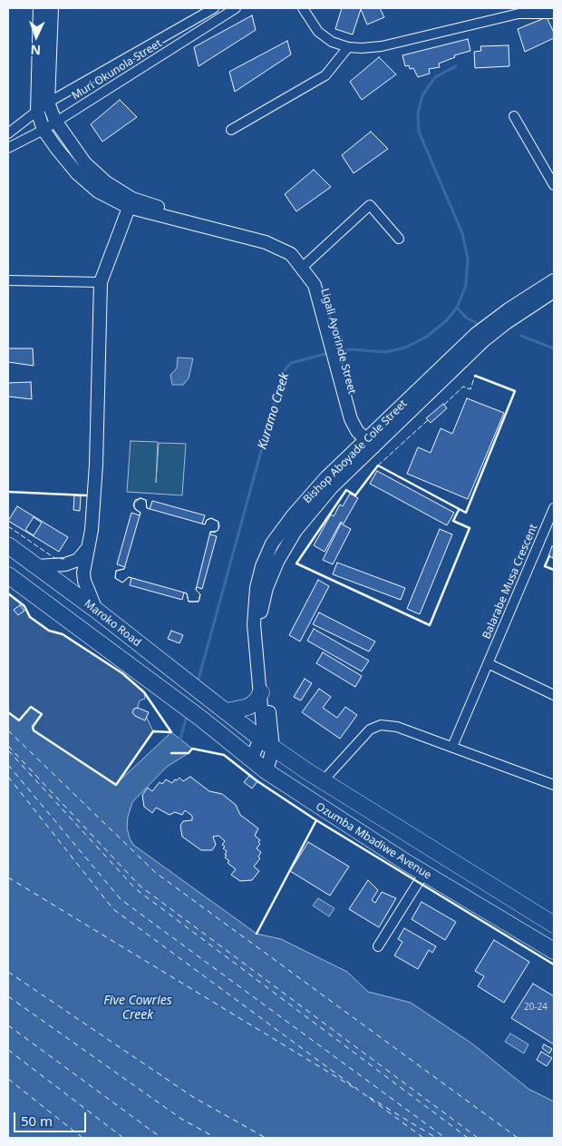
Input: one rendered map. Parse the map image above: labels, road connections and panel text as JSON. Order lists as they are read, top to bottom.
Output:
{
  "streets": {
    "highway": ["Maroko Road", "Ozumba Mbadiwe Avenue"],
    "street": [
      "Muri Okunola Street",
      "Ligali Ayorinde Street",
      "Bishop Aboyade Cole Street",
      "Balarabe Musa Crescent"
    ]
  },
  "crossings": [
    ["Muri Okunola Street", "Ligali Ayorinde Street"],
    ["Ligali Ayorinde Street", "Bishop Aboyade Cole Street"],
    ["Bishop Aboyade Cole Street", "Ozumba Mbadiwe Avenue"],
    ["Maroko Road", "Ozumba Mbadiwe Avenue"]
  ],
  "water": ["Kuramo Creek", "Five Cowries Creek"],
  "house_numbers": ["20-24"],
  "scale_bar": "50 m",
  "north": "bottom"
}
